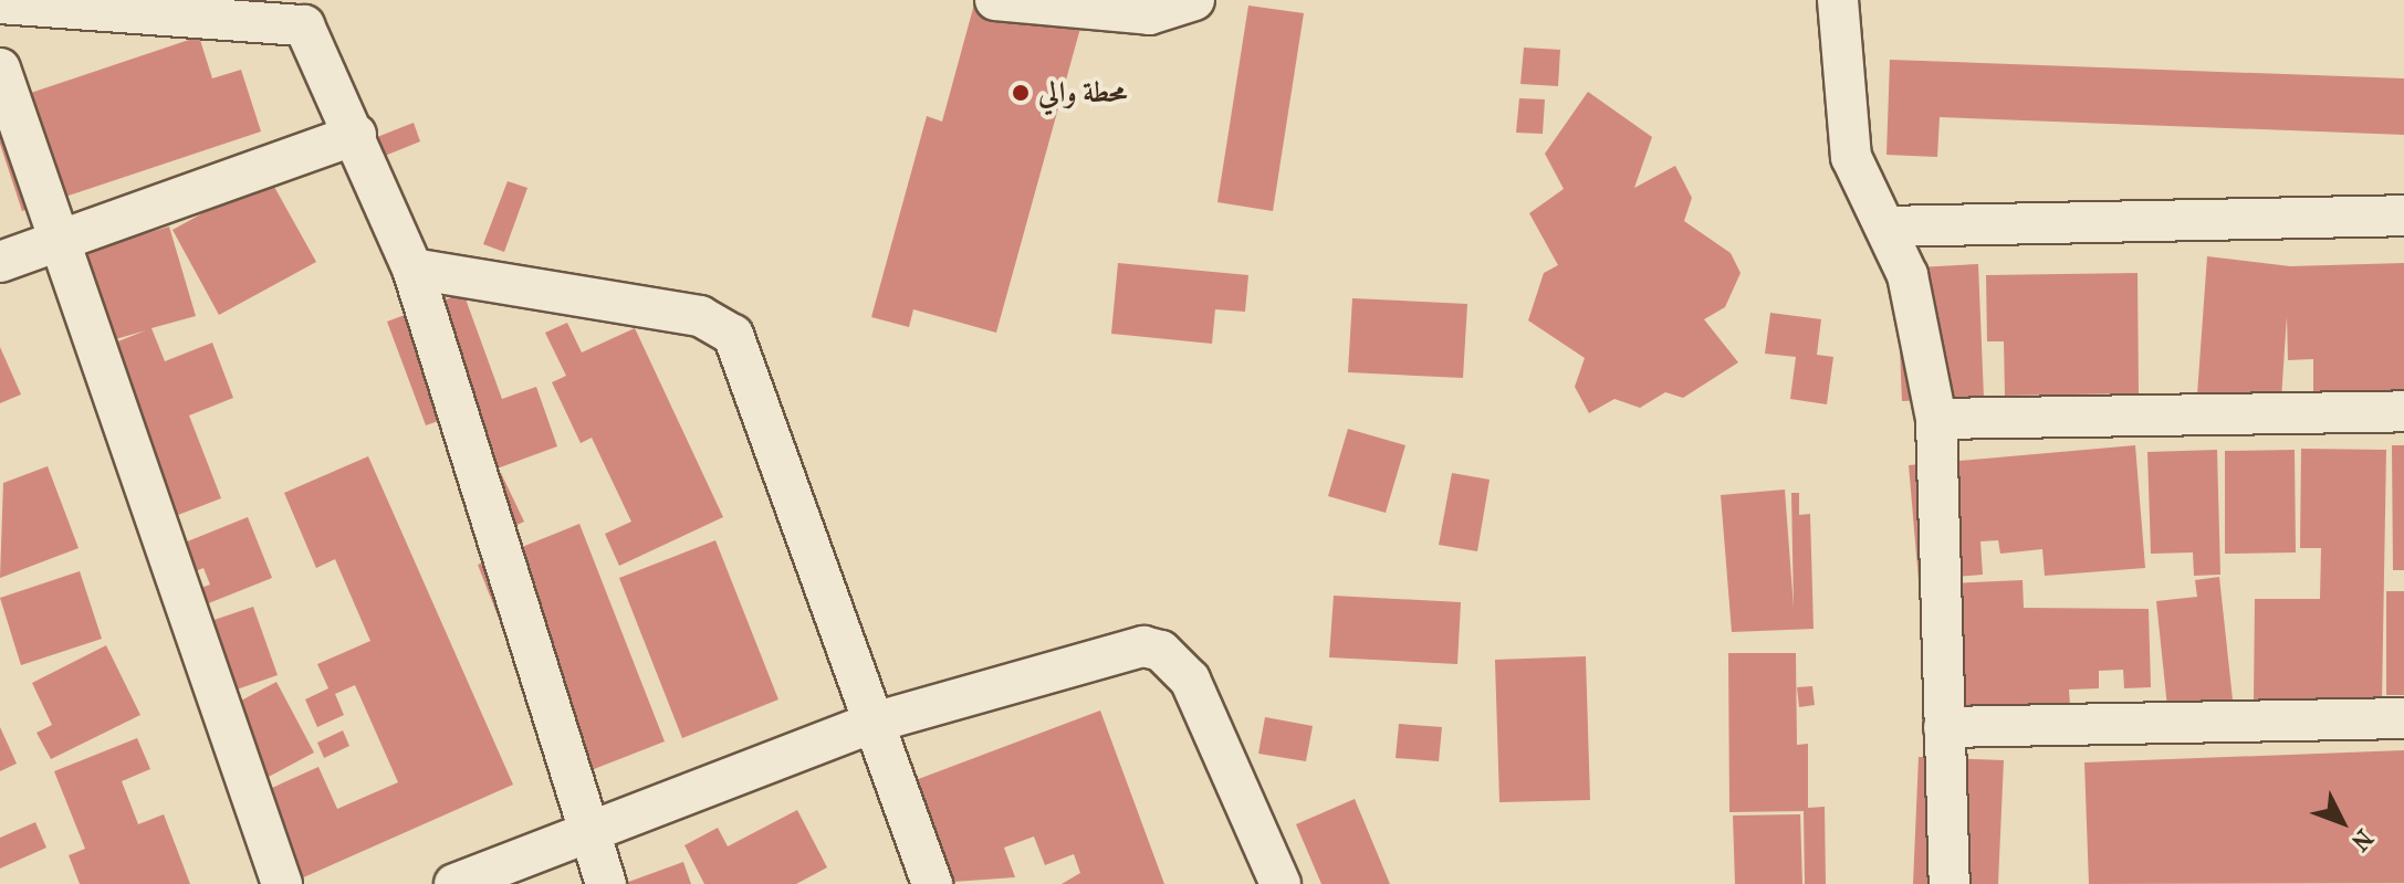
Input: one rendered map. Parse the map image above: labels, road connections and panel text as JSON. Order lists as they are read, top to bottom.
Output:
{
  "places": ["محطة والي"],
  "north": "bottom right"
}
